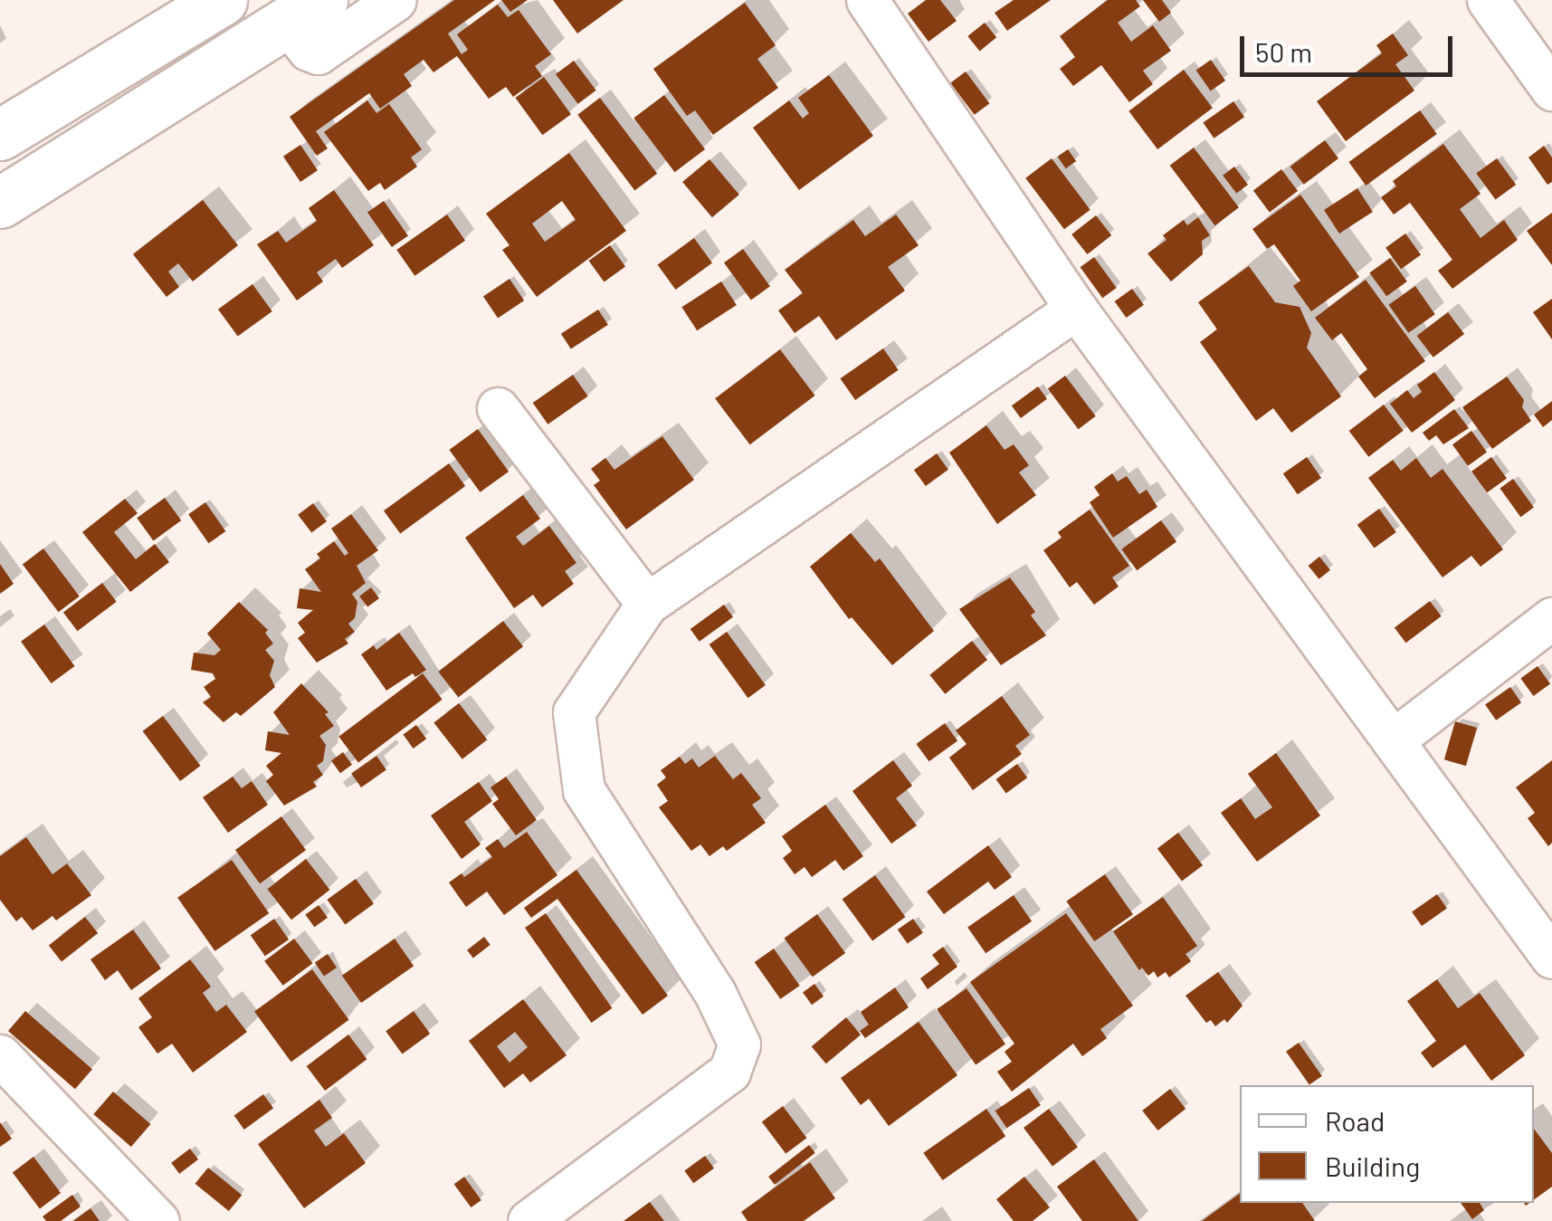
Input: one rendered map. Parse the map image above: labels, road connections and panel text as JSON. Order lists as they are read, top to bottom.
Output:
{
  "legend": ["Road", "Building"],
  "scale_bar": "50 m"
}
